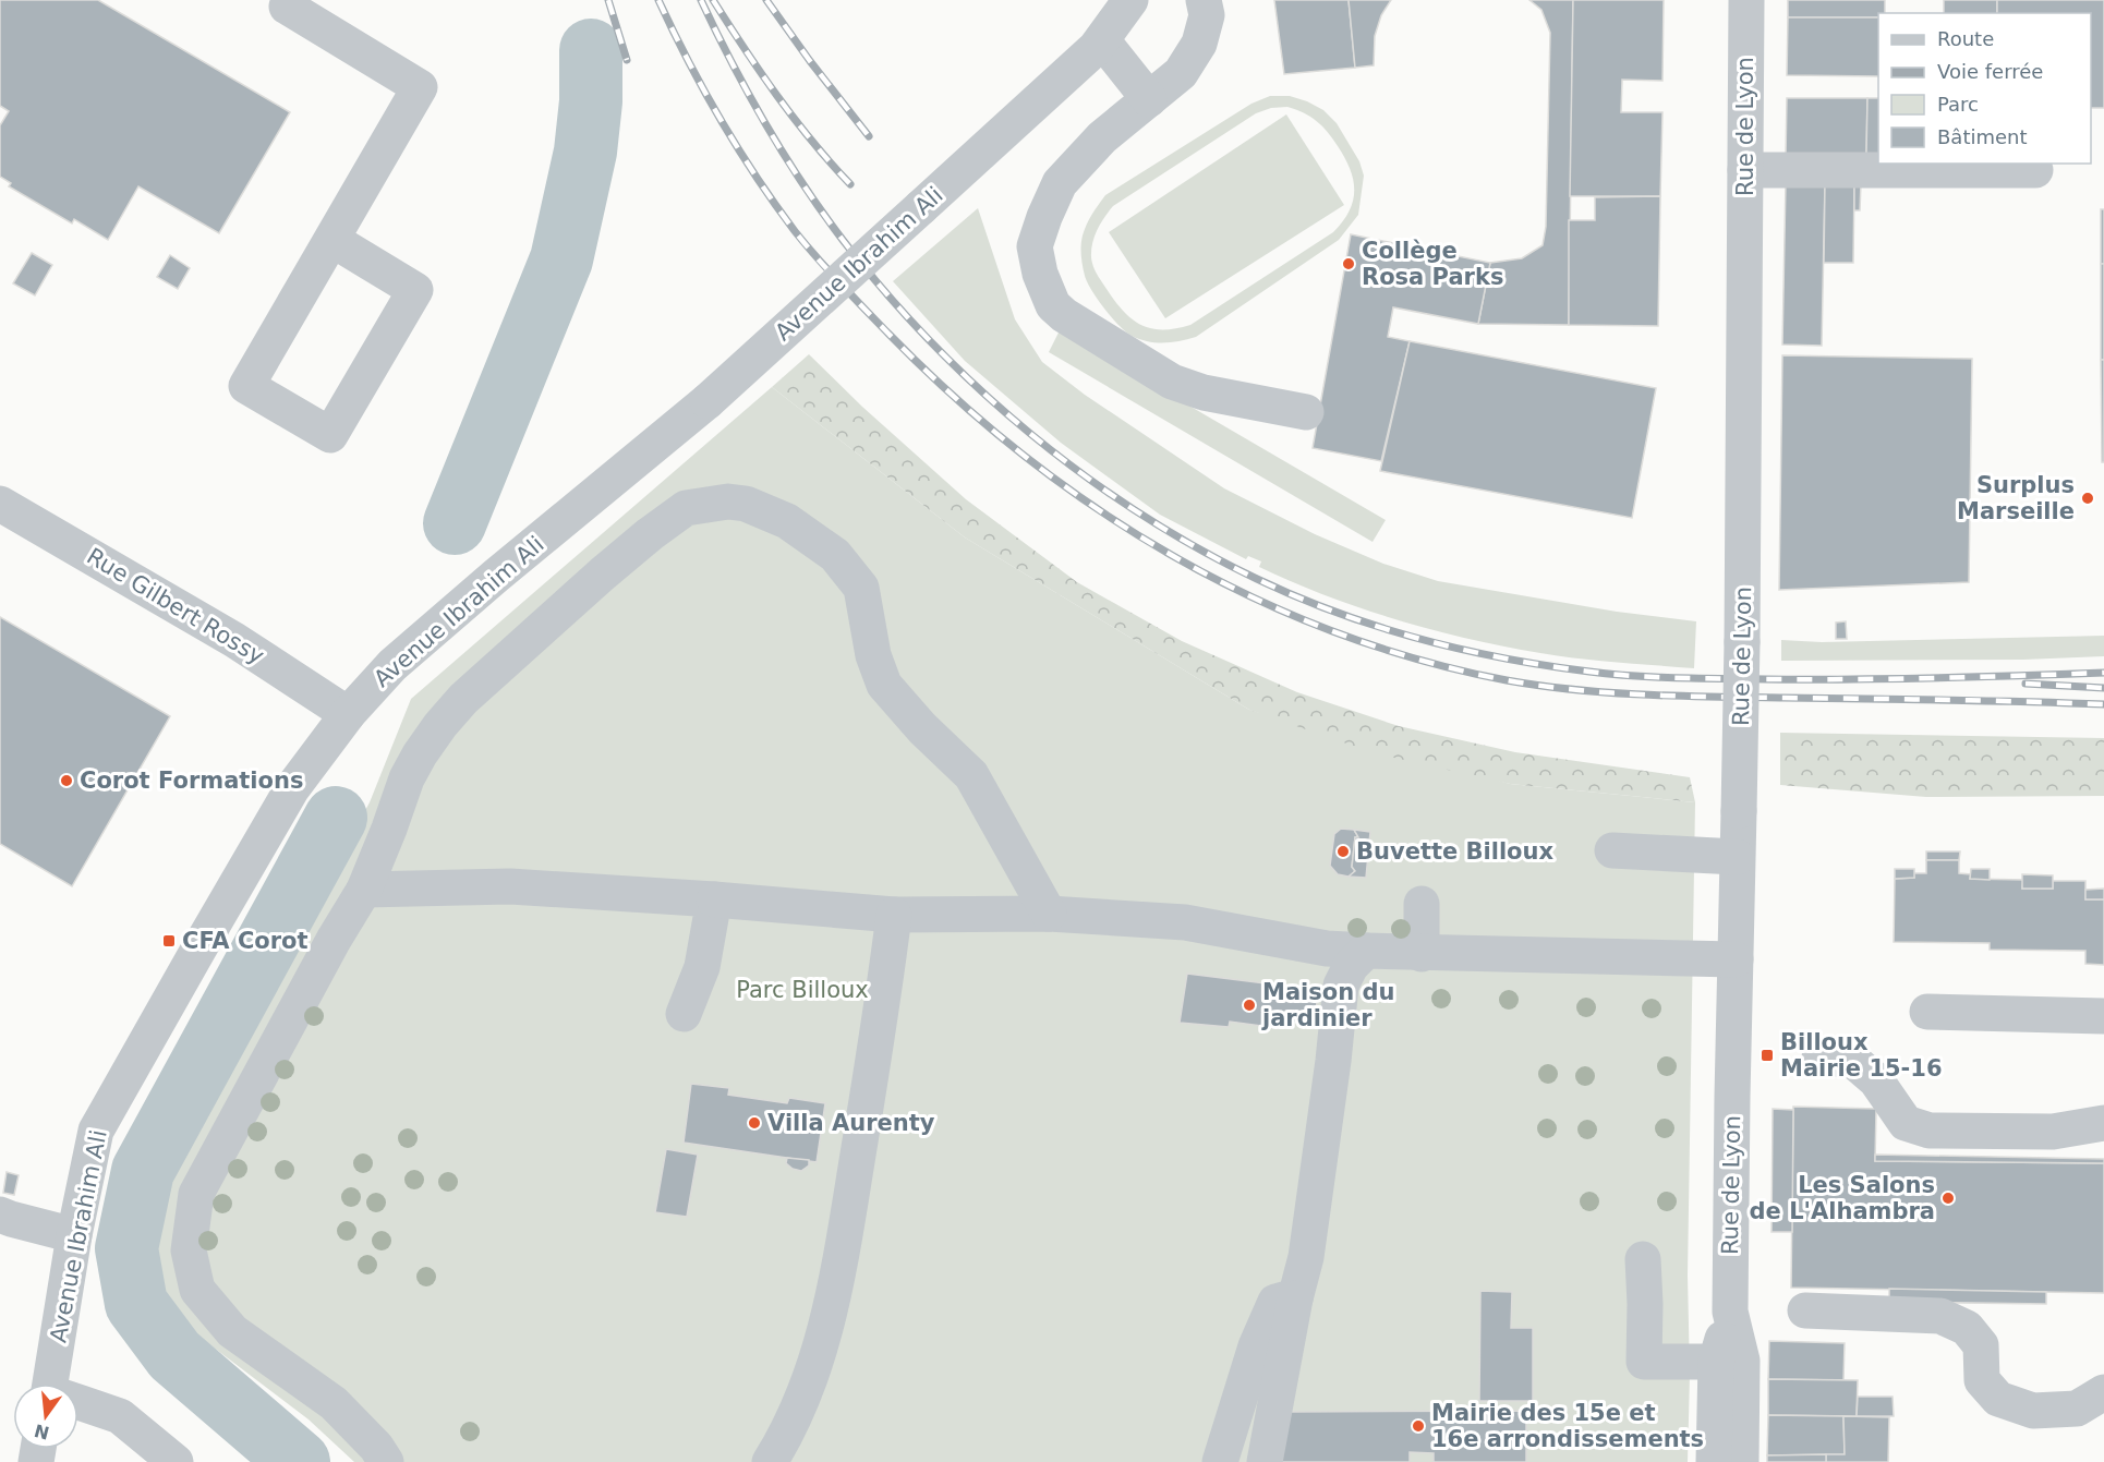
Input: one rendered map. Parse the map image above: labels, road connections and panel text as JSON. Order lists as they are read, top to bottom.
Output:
{
  "streets": {
    "street": ["Rue de Lyon", "Avenue Ibrahim Ali", "Rue Gilbert Rossy"]
  },
  "crossings": [
    ["Avenue Ibrahim Ali", "Rue Gilbert Rossy"]
  ],
  "parks": ["Parc Billoux"],
  "places": {
    "other": [
      "Collège Rosa Parks",
      "Surplus Marseille",
      "Corot Formations",
      "Buvette Billoux",
      "Maison du jardinier",
      "Villa Aurenty",
      "Les Salons de L'Alhambra",
      "Mairie des 15e et 16e arrondissements"
    ],
    "transit": ["CFA Corot", "Billoux Mairie 15-16"]
  },
  "legend": [
    "Route",
    "Voie ferrée",
    "Parc",
    "Bâtiment"
  ],
  "north": "bottom"
}
